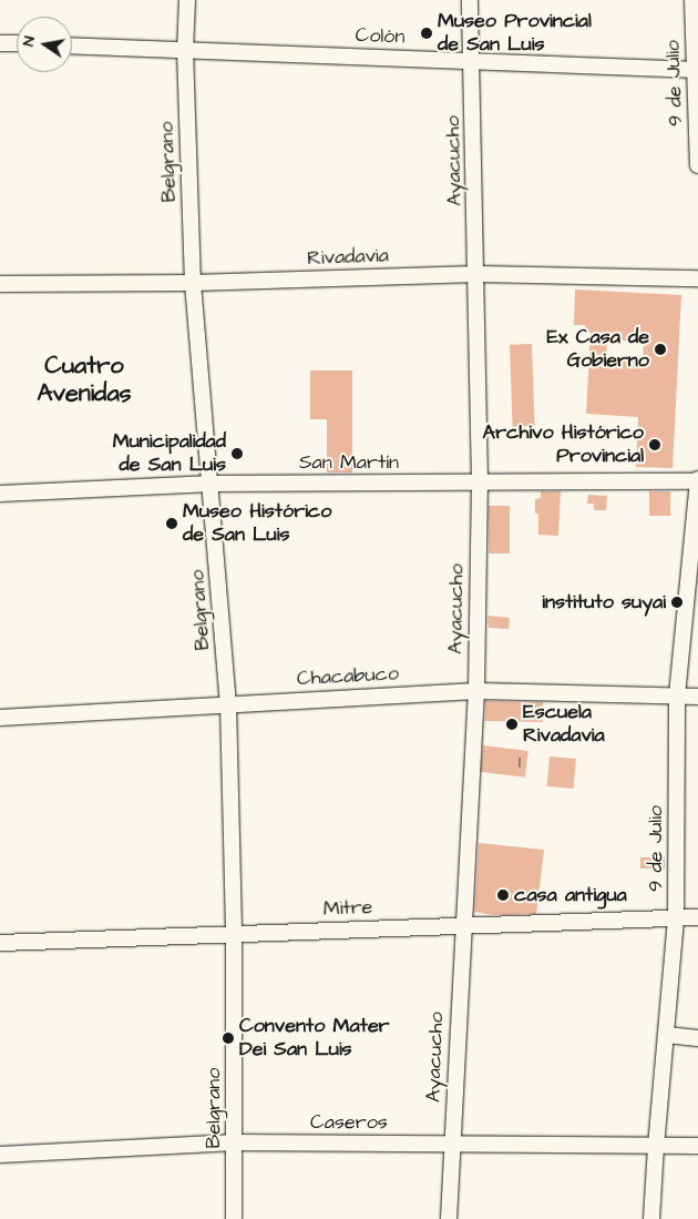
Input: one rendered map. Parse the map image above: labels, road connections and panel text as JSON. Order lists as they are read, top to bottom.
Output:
{
  "streets": {
    "street": [
      "Colón",
      "9 de Julio",
      "Ayacucho",
      "Belgrano",
      "Rivadavia",
      "San Martín",
      "Chacabuco",
      "Mitre",
      "Caseros"
    ]
  },
  "crossings": [
    ["Colón", "9 de Julio"],
    ["Colón", "Ayacucho"],
    ["Colón", "Belgrano"],
    ["9 de Julio", "San Martín"],
    ["9 de Julio", "Chacabuco"],
    ["9 de Julio", "Mitre"],
    ["9 de Julio", "Caseros"],
    ["Ayacucho", "Rivadavia"],
    ["Ayacucho", "San Martín"],
    ["Ayacucho", "Chacabuco"],
    ["Ayacucho", "Mitre"],
    ["Ayacucho", "Caseros"],
    ["Belgrano", "Rivadavia"],
    ["Belgrano", "San Martín"],
    ["Belgrano", "Chacabuco"],
    ["Belgrano", "Mitre"],
    ["Belgrano", "Caseros"]
  ],
  "districts": ["Cuatro Avenidas"],
  "places": [
    "Museo Provincial de San Luis",
    "Ex Casa de Gobierno",
    "Archivo Histórico Provincial",
    "Municipalidad de San Luis",
    "Museo Histórico de San Luis",
    "instituto suyai",
    "Escuela Rivadavia",
    "casa antigua",
    "Convento Mater Dei San Luis"
  ],
  "house_numbers": ["1"],
  "north": "left"
}
